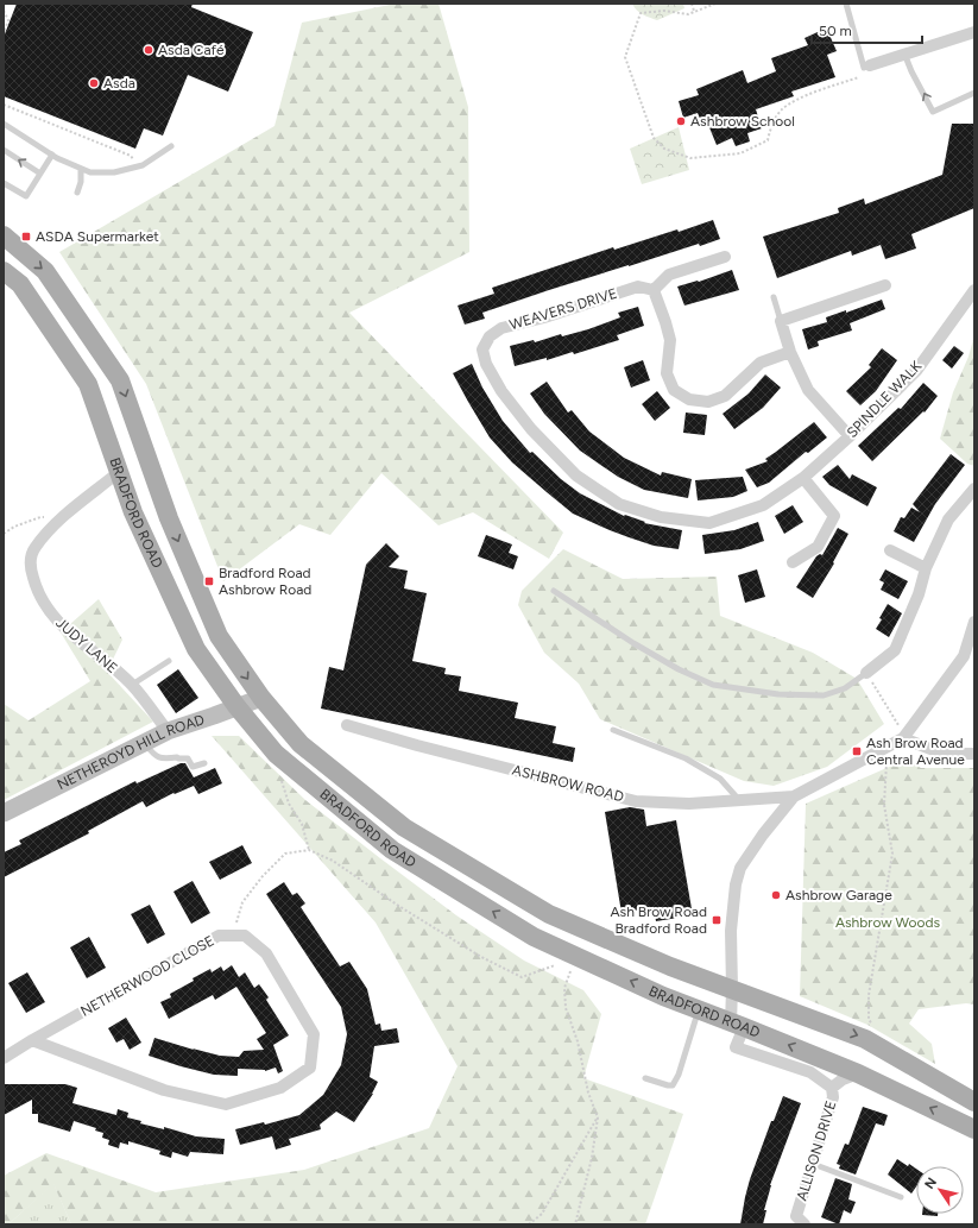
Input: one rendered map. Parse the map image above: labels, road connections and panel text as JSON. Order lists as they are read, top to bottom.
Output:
{
  "streets": {
    "main road": ["BRADFORD ROAD"],
    "street": [
      "WEAVERS DRIVE",
      "SPINDLE WALK",
      "JUDY LANE",
      "NETHEROYD HILL ROAD",
      "ASHBROW ROAD",
      "NETHERWOOD CLOSE",
      "ALLISON DRIVE"
    ]
  },
  "crossings": [
    ["WEAVERS DRIVE", "SPINDLE WALK"],
    ["BRADFORD ROAD", "JUDY LANE"],
    ["BRADFORD ROAD", "NETHEROYD HILL ROAD"],
    ["BRADFORD ROAD", "ASHBROW ROAD"],
    ["BRADFORD ROAD", "ALLISON DRIVE"],
    ["JUDY LANE", "NETHEROYD HILL ROAD"],
    ["ASHBROW ROAD", "ALLISON DRIVE"]
  ],
  "parks": ["Ashbrow Woods"],
  "places": {
    "other": [
      "Asda Café",
      "Asda",
      "Ashbrow School",
      "Ashbrow Garage"
    ],
    "transit": [
      "ASDA Supermarket",
      "Bradford Road Ashbrow Road",
      "Ash Brow Road Central Avenue",
      "Ash Brow Road Bradford Road"
    ]
  },
  "scale_bar": "50 m",
  "north": "top left"
}
